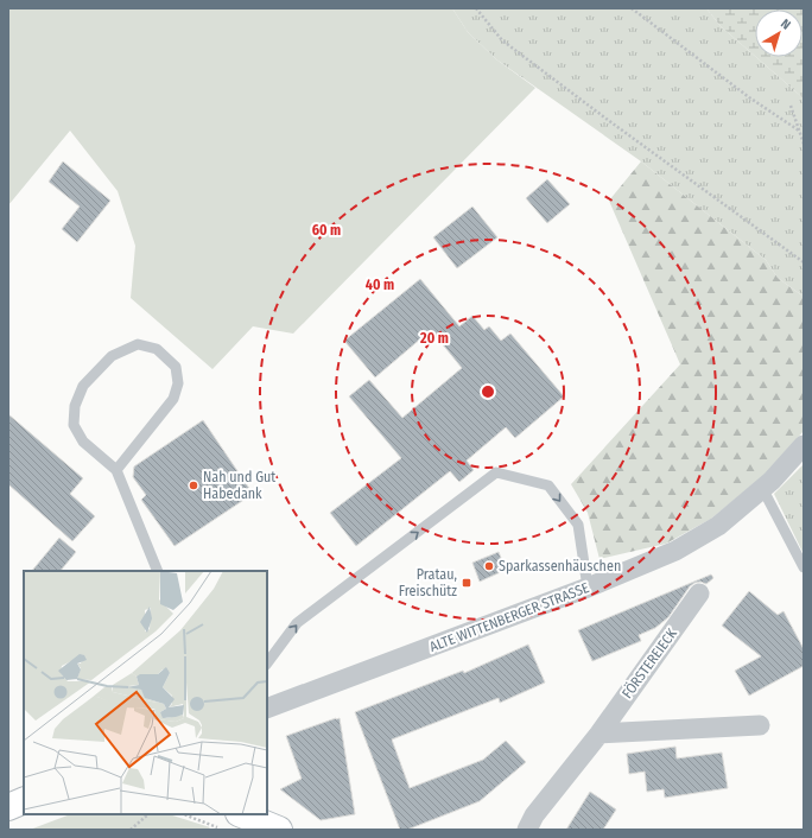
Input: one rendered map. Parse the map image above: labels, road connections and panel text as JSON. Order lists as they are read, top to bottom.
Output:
{
  "streets": {
    "street": ["ALTE WITTENBERGER STRASSE", "FÖRSTEREIECK"]
  },
  "places": {
    "other": ["Nah und Gut Habedank", "Sparkassenhäuschen"],
    "transit": ["Pratau, Freischütz"]
  },
  "north": "top right",
  "rings": ["60 m", "40 m", "20 m"]
}
